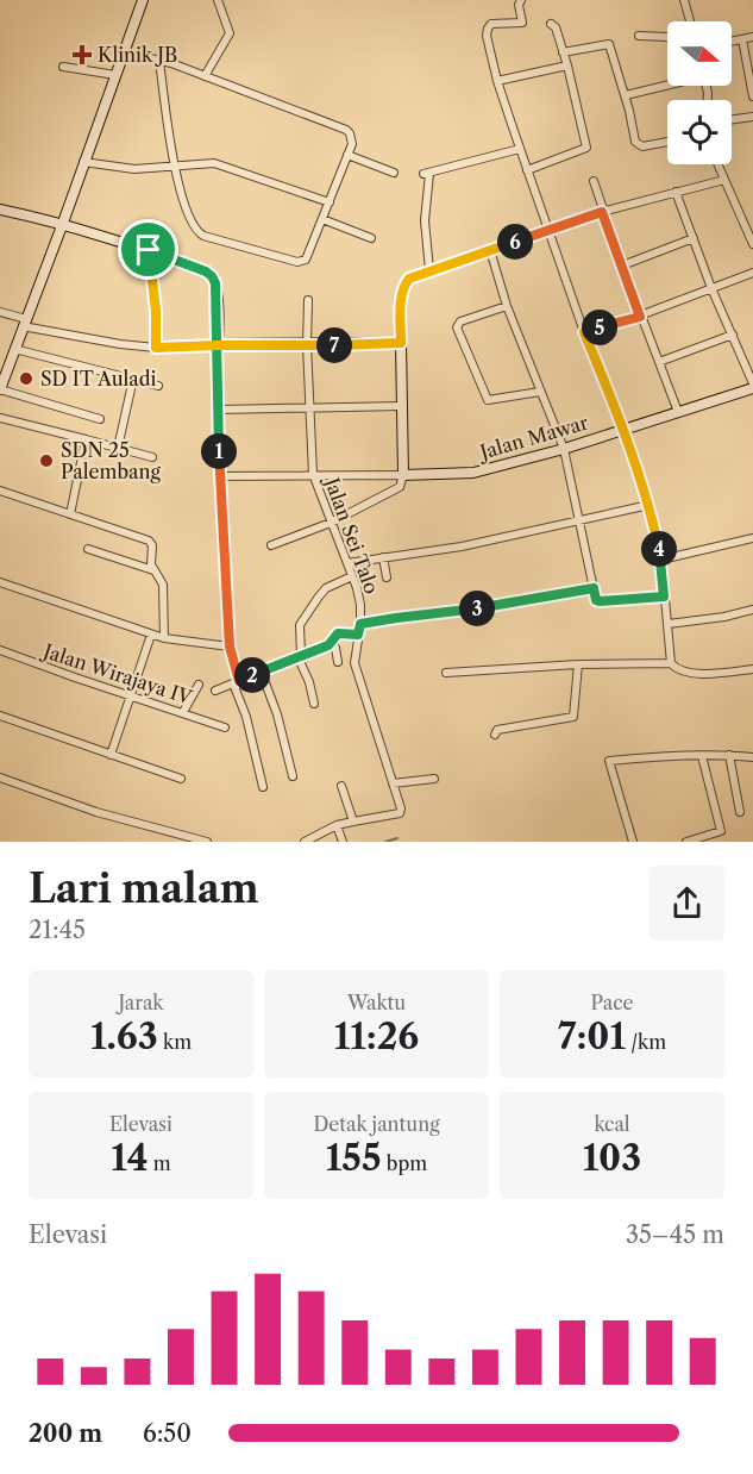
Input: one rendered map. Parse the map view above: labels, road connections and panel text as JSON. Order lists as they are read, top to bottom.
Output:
{
  "streets": {
    "street": ["Jalan Mawar", "Jalan Sei Talo", "Jalan Wirajaya IV"]
  },
  "places": {
    "health": ["Klinik JB"],
    "other": ["SD IT Auladi", "SDN 25 Palembang"]
  },
  "north": "right",
  "page": {
    "pins": [
      "6",
      "5",
      "7",
      "1",
      "4",
      "3",
      "2"
    ],
    "heading": ["Lari malam", "21:45"],
    "stats": [
      ["Jarak", "1.63 km"],
      ["Waktu", "11:26"],
      ["Pace", "7:01 /km"],
      ["Elevasi", "14 m"],
      ["Detak jantung", "155 bpm"],
      ["kcal", "103"]
    ],
    "chart": ["Elevasi", "35–45 m"],
    "list": [
      {
        "name": "200 m",
        "note": "6:50"
      }
    ]
  }
}
